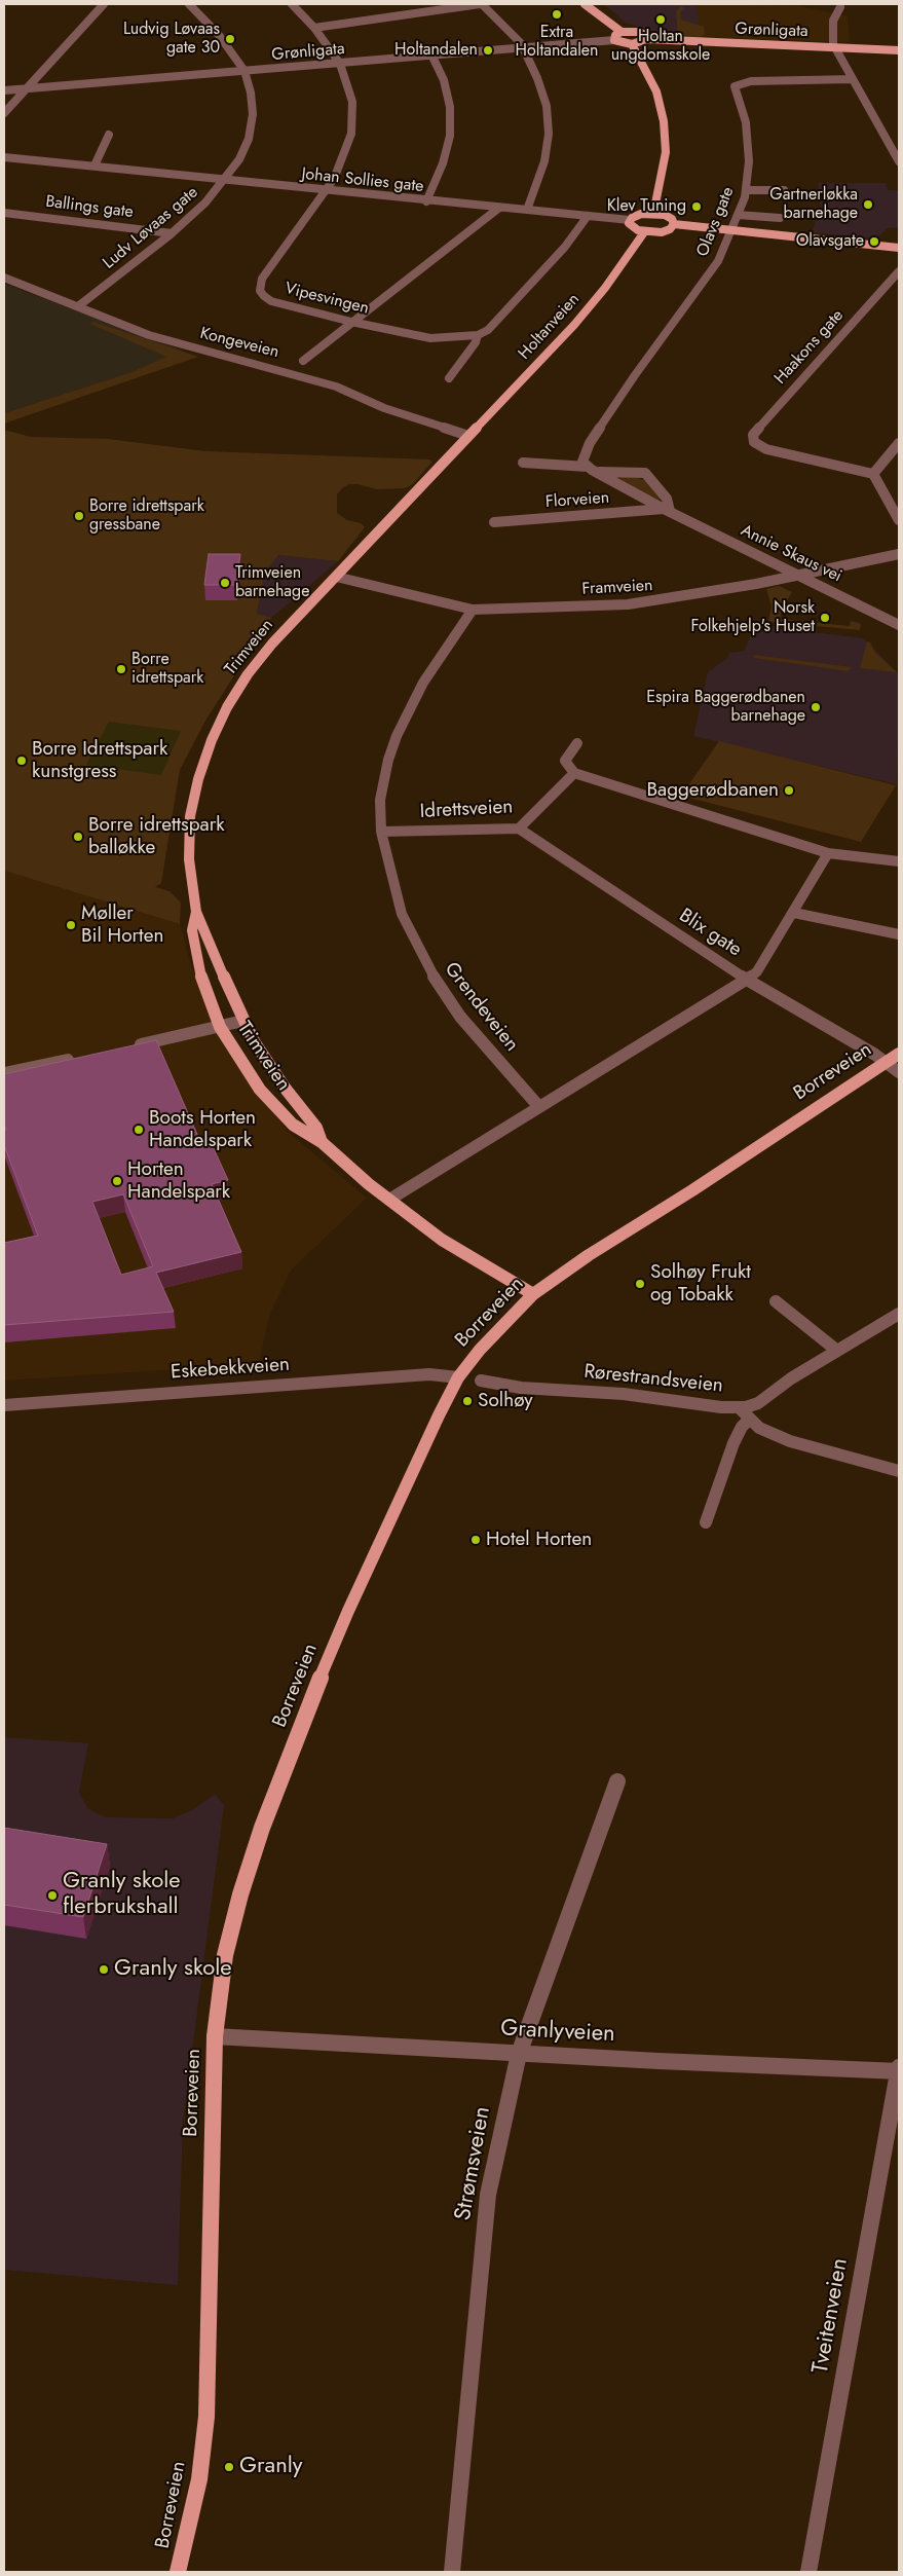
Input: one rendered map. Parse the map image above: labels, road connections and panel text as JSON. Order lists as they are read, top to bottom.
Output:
{
  "streets": {
    "main road": [
      "Grønligata",
      "Holtanveien",
      "Trimveien",
      "Borreveien"
    ],
    "street": [
      "Johan Sollies gate",
      "Ballings gate",
      "Olavs gate",
      "Ludv Løvaas gate",
      "Vipesvingen",
      "Kongeveien",
      "Haakons gate",
      "Florveien",
      "Annie Skaus vei",
      "Framveien",
      "Idrettsveien",
      "Blix gate",
      "Grendeveien",
      "Eskebekkveien",
      "Rørestrandsveien",
      "Granlyveien",
      "Strømsveien",
      "Tveitenveien"
    ]
  },
  "crossings": [
    ["Grønligata", "Ludv Løvaas gate"],
    ["Johan Sollies gate", "Ludv Løvaas gate"],
    ["Johan Sollies gate", "Vipesvingen"],
    ["Ballings gate", "Ludv Løvaas gate"],
    ["Ludv Løvaas gate", "Kongeveien"],
    ["Holtanveien", "Kongeveien"],
    ["Holtanveien", "Trimveien"],
    ["Kongeveien", "Trimveien"],
    ["Florveien", "Annie Skaus vei"],
    ["Annie Skaus vei", "Framveien"],
    ["Framveien", "Trimveien"],
    ["Framveien", "Grendeveien"],
    ["Trimveien", "Borreveien"],
    ["Idrettsveien", "Blix gate"],
    ["Idrettsveien", "Grendeveien"],
    ["Blix gate", "Borreveien"],
    ["Borreveien", "Eskebekkveien"],
    ["Borreveien", "Granlyveien"],
    ["Granlyveien", "Strømsveien"],
    ["Granlyveien", "Tveitenveien"]
  ],
  "places": [
    "Extra Holtandalen",
    "Holtan ungdomsskole",
    "Ludvig Løvaas gate 30",
    "Holtandalen",
    "Gartnerløkka barnehage",
    "Klev Tuning",
    "Olavsgate",
    "Borre idrettspark gressbane",
    "Trimveien barnehage",
    "Norsk Folkehjelp's Huset",
    "Borre idrettspark",
    "Espira Baggerødbanen barnehage",
    "Borre Idrettspark kunstgress",
    "Baggerødbanen",
    "Borre idrettspark balløkke",
    "Møller Bil Horten",
    "Boots Horten Handelspark",
    "Horten Handelspark",
    "Solhøy Frukt og Tobakk",
    "Solhøy",
    "Hotel Horten",
    "Granly skole flerbrukshall",
    "Granly skole",
    "Granly"
  ]
}
